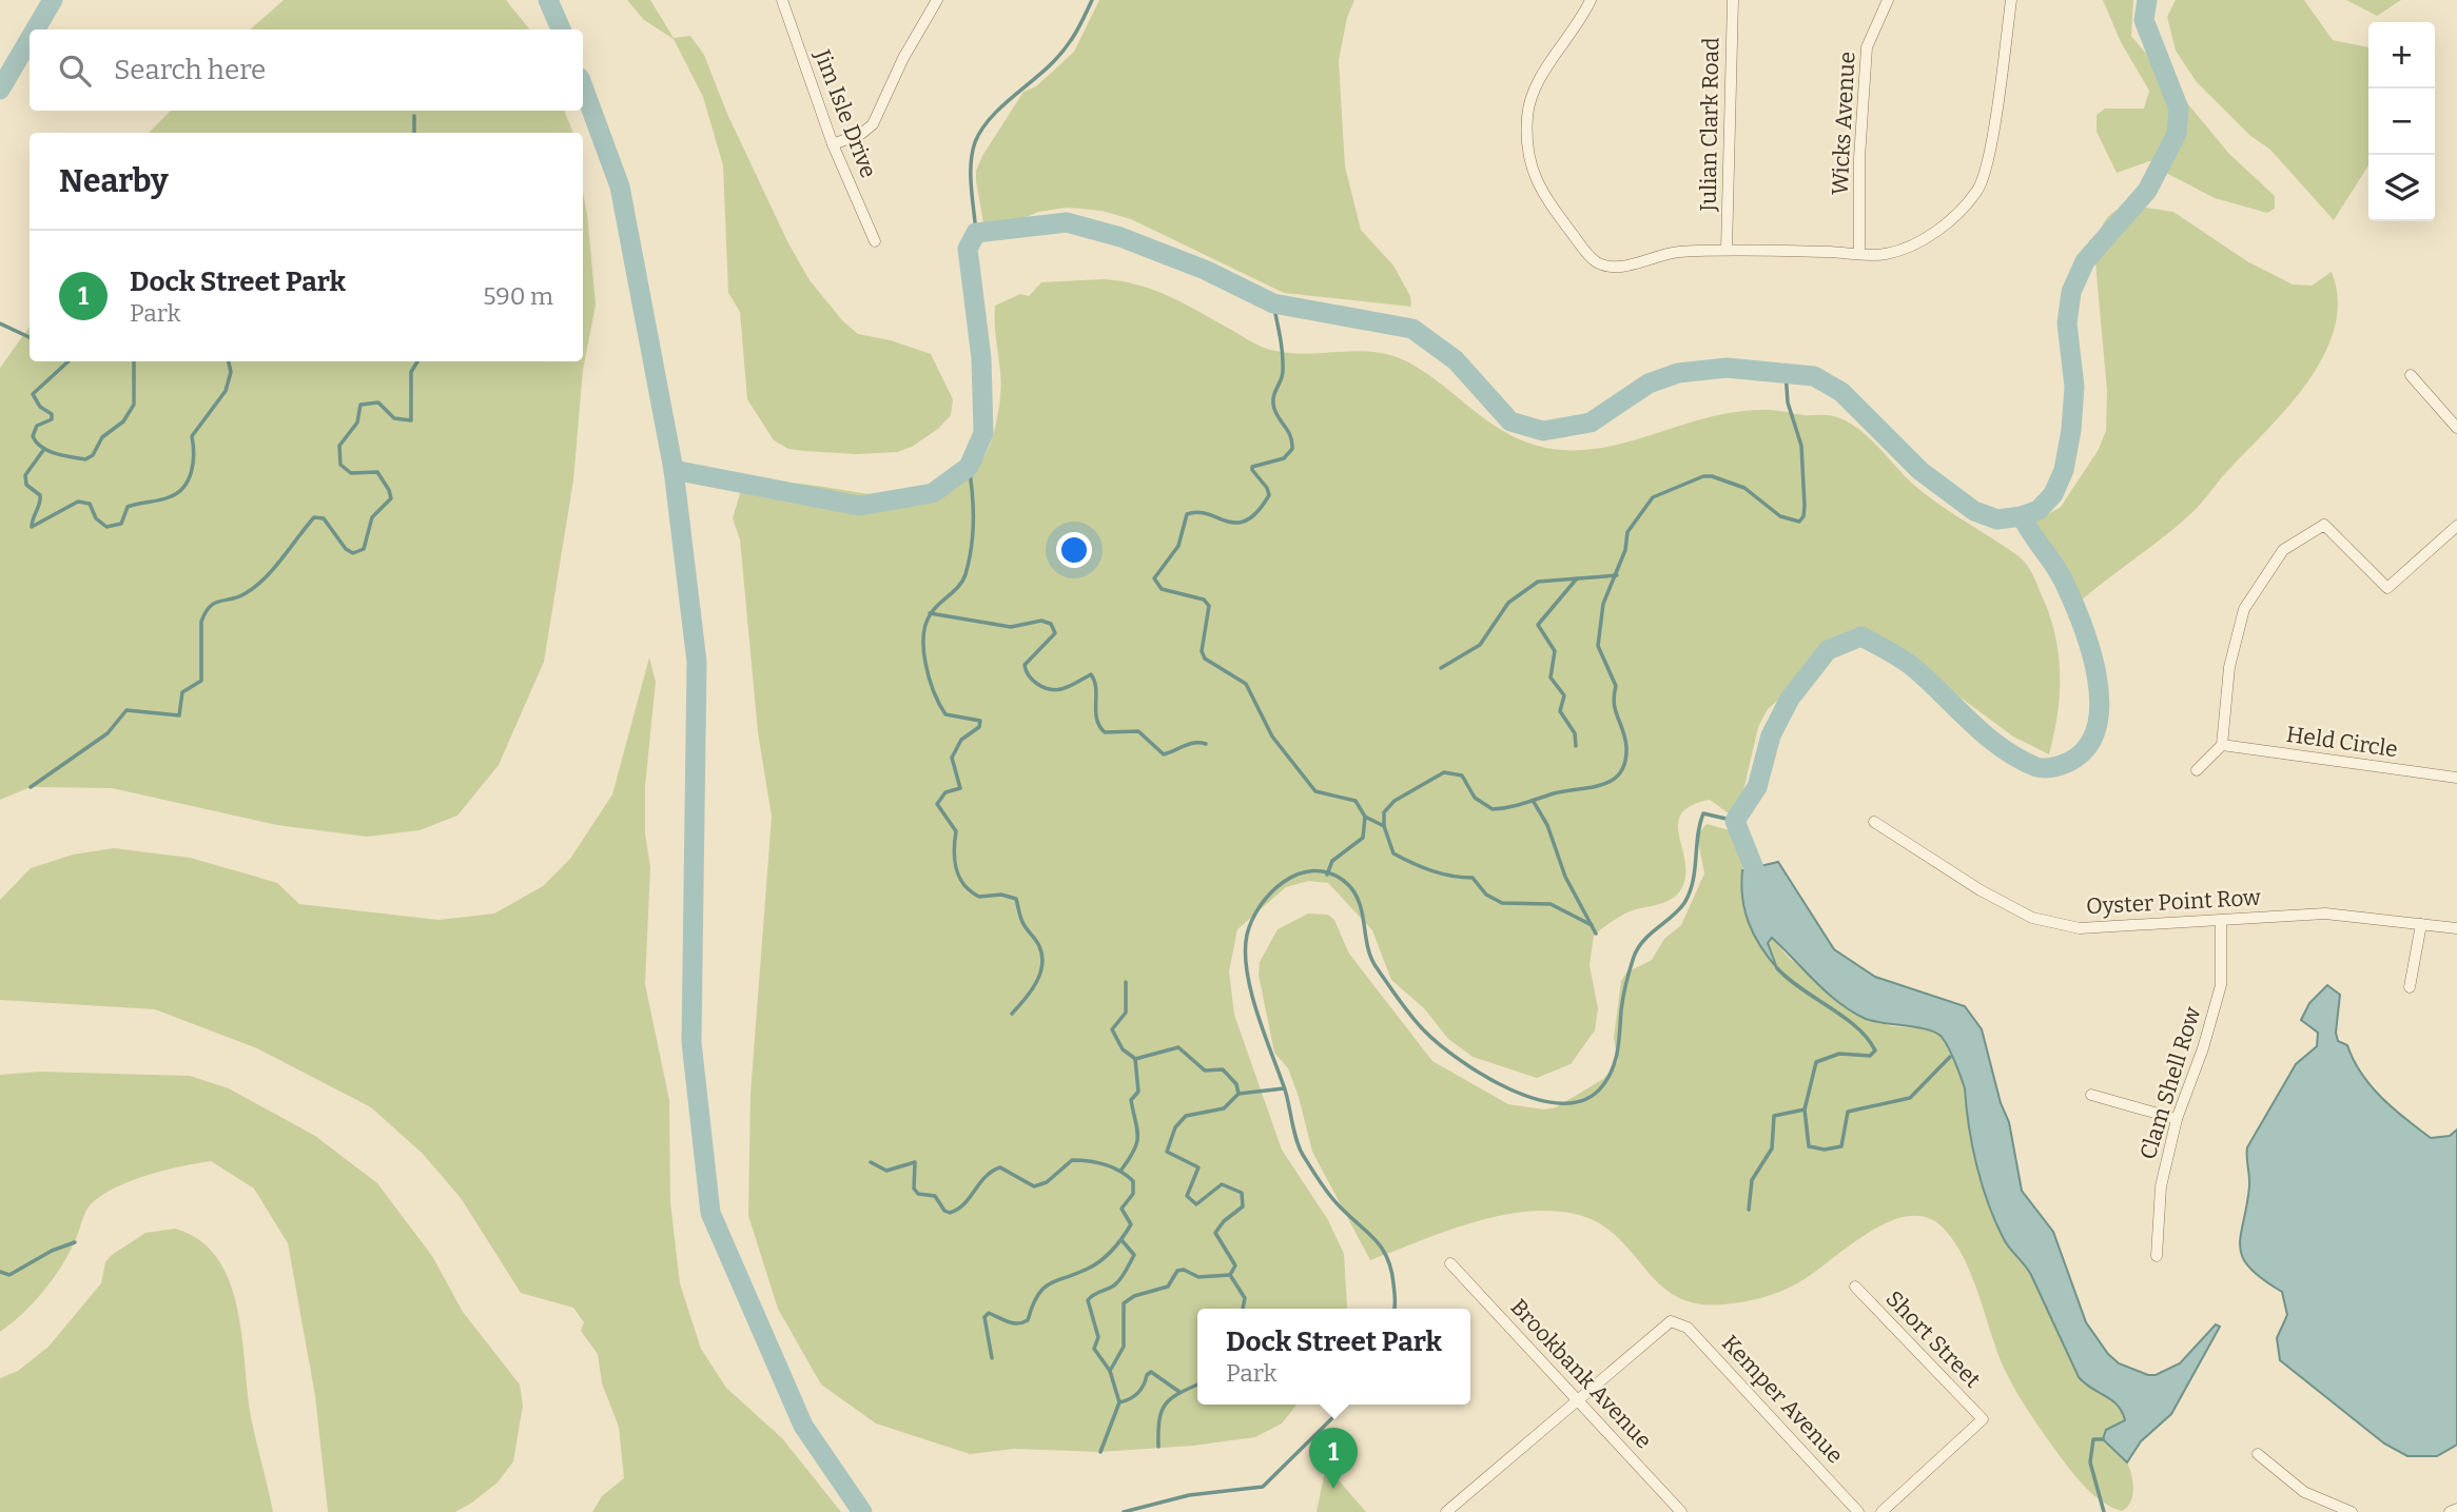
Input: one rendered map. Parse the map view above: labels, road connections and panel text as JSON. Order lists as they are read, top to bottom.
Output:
{
  "streets": {
    "street": [
      "Jim Isle Drive",
      "Wicks Avenue",
      "Julian Clark Road",
      "Held Circle",
      "Oyster Point Row",
      "Clam Shell Row",
      "Short Street",
      "Brookbank Avenue",
      "Kemper Avenue"
    ]
  },
  "crossings": [
    ["Oyster Point Row", "Clam Shell Row"],
    ["Brookbank Avenue", "Kemper Avenue"]
  ],
  "page": {
    "map_buttons": ["+", "−"],
    "search": "Search here",
    "heading": "Nearby",
    "list": [
      {
        "mark": "1",
        "name": "Dock Street Park",
        "note": "Park",
        "value": "590 m"
      }
    ],
    "popup": ["Dock Street Park", "Park"],
    "pins": "1"
  }
}
